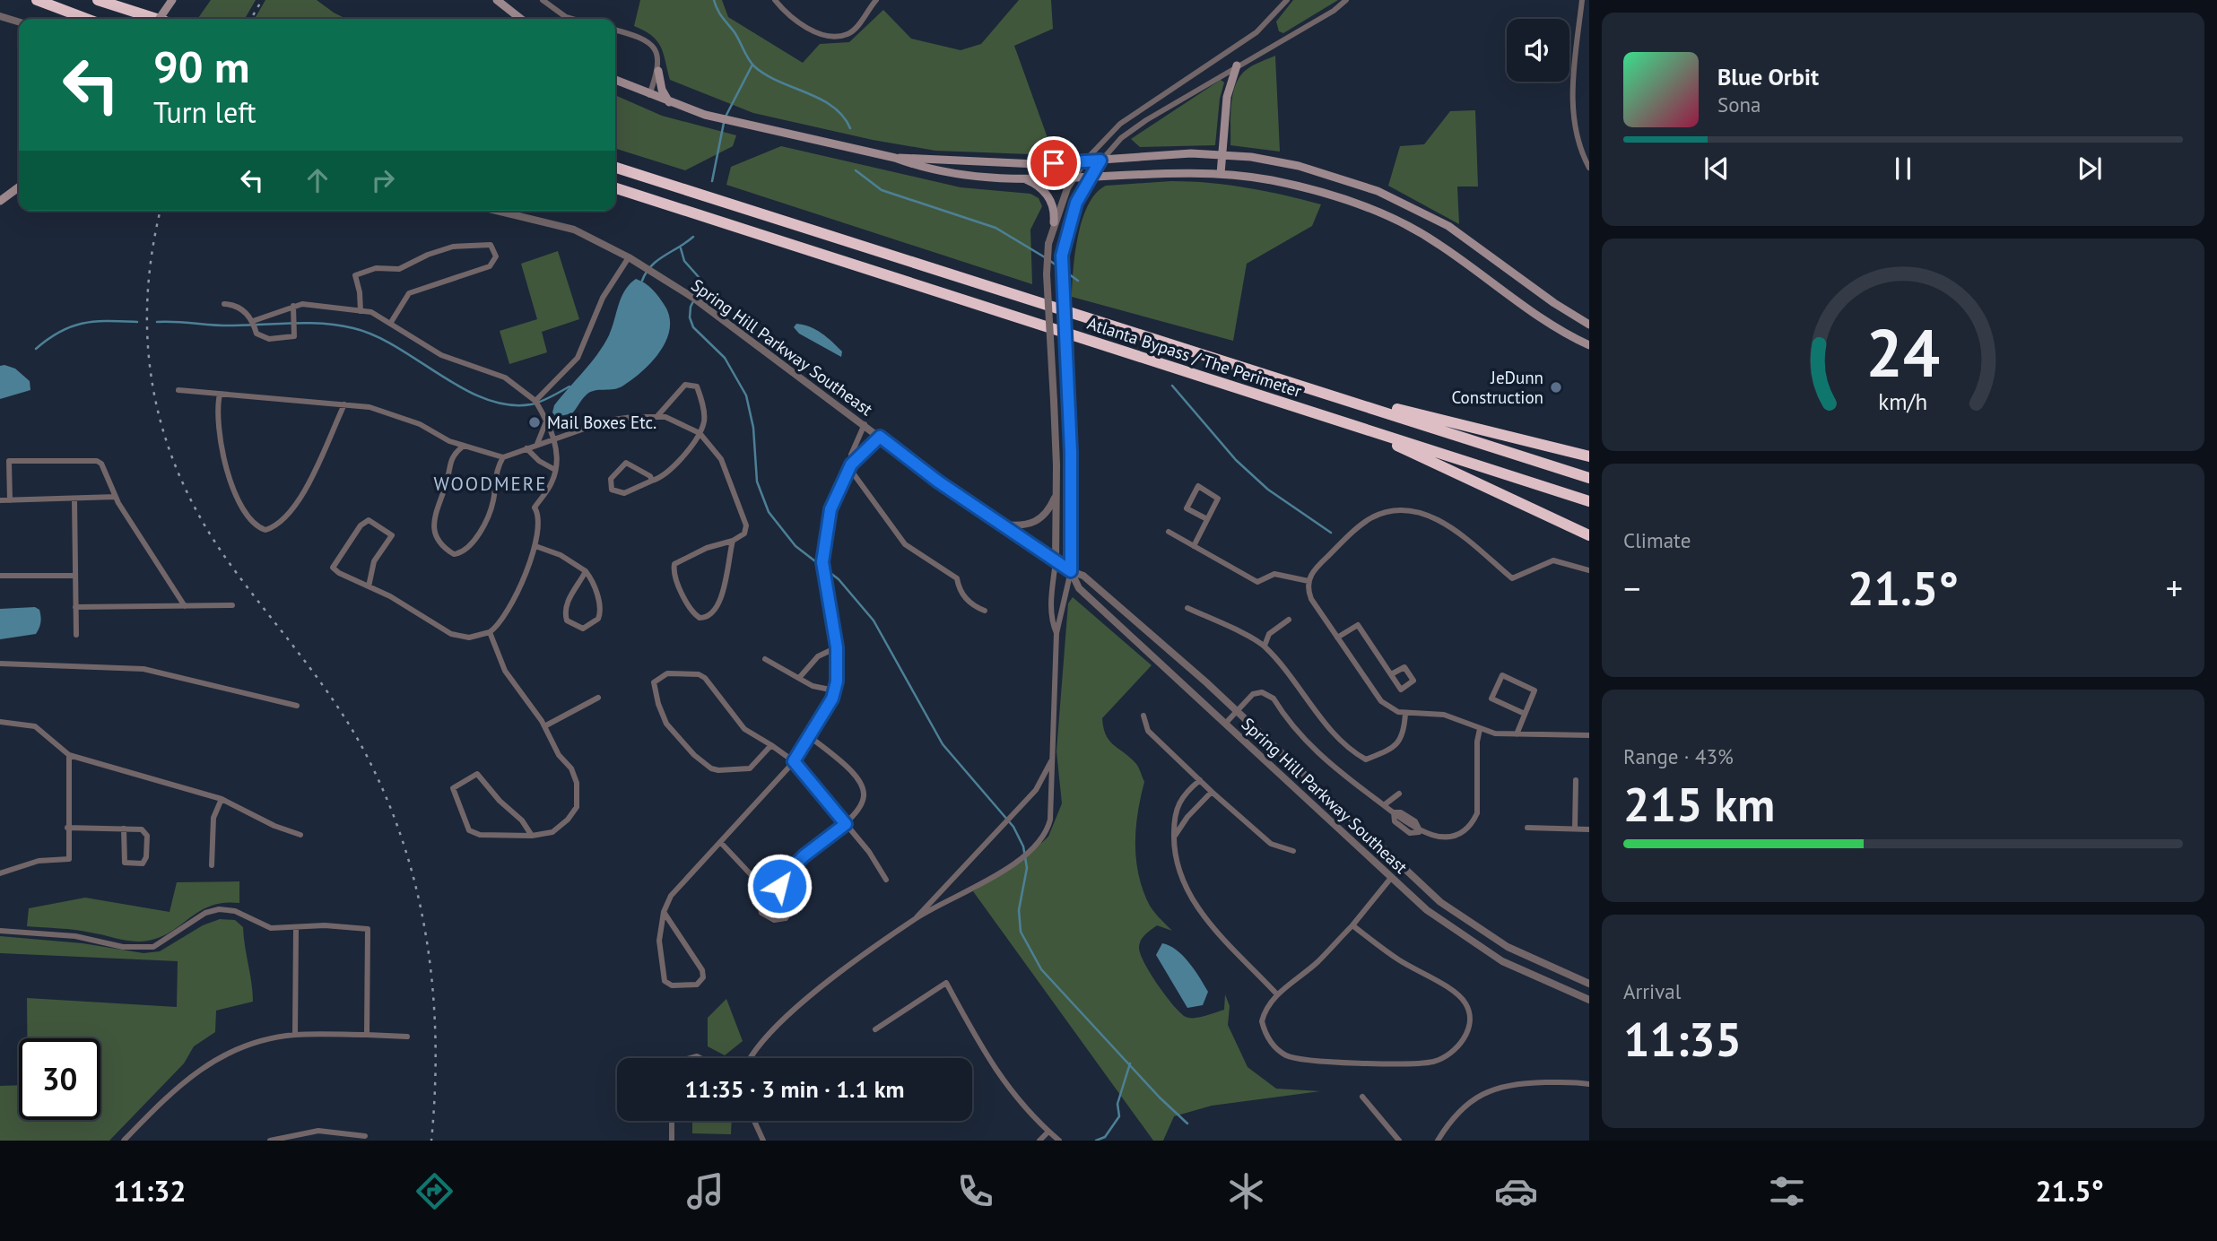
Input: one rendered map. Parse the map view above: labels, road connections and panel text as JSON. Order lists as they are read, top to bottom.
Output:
{
  "streets": {
    "highway": ["Atlanta Bypass / The Perimeter"],
    "street": ["Spring Hill Parkway Southeast"]
  },
  "districts": ["WOODMERE"],
  "places": ["JeDunn Construction", "Mail Boxes Etc."],
  "page": {
    "turn": ["90 m", "Turn left"],
    "song": ["Blue Orbit", "Sona"],
    "tile": [
      "Climate",
      ["Range · 43%", "215 km"],
      ["Arrival", "11:35"]
    ],
    "heat": ["−", "21.5°", "+"],
    "limit": "30",
    "trip": "11:35 · 3 min · 1.1 km",
    "tabs": ["11:32", "21.5°"],
    "gauge": ["24", "km/h"]
  }
}
